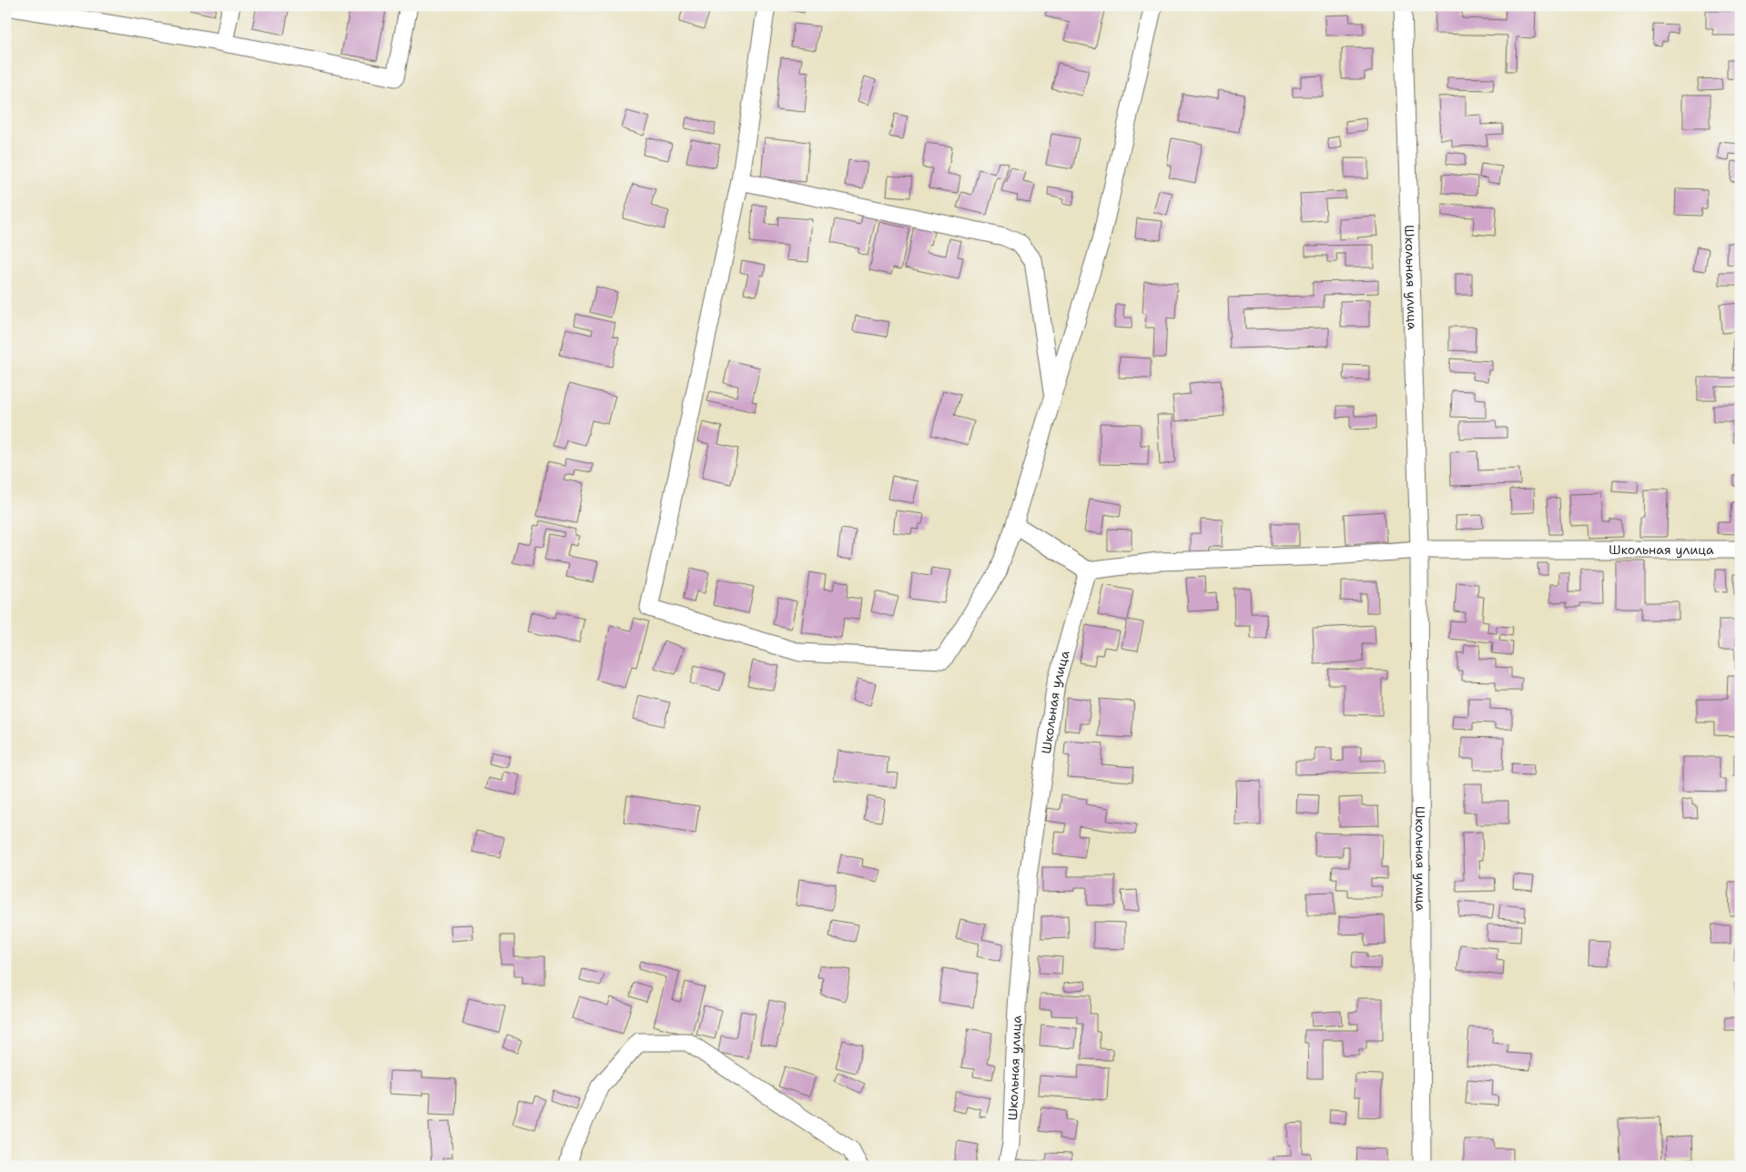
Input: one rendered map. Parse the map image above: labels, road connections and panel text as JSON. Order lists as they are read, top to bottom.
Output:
{
  "streets": {
    "street": ["Школьная улица"]
  }
}
